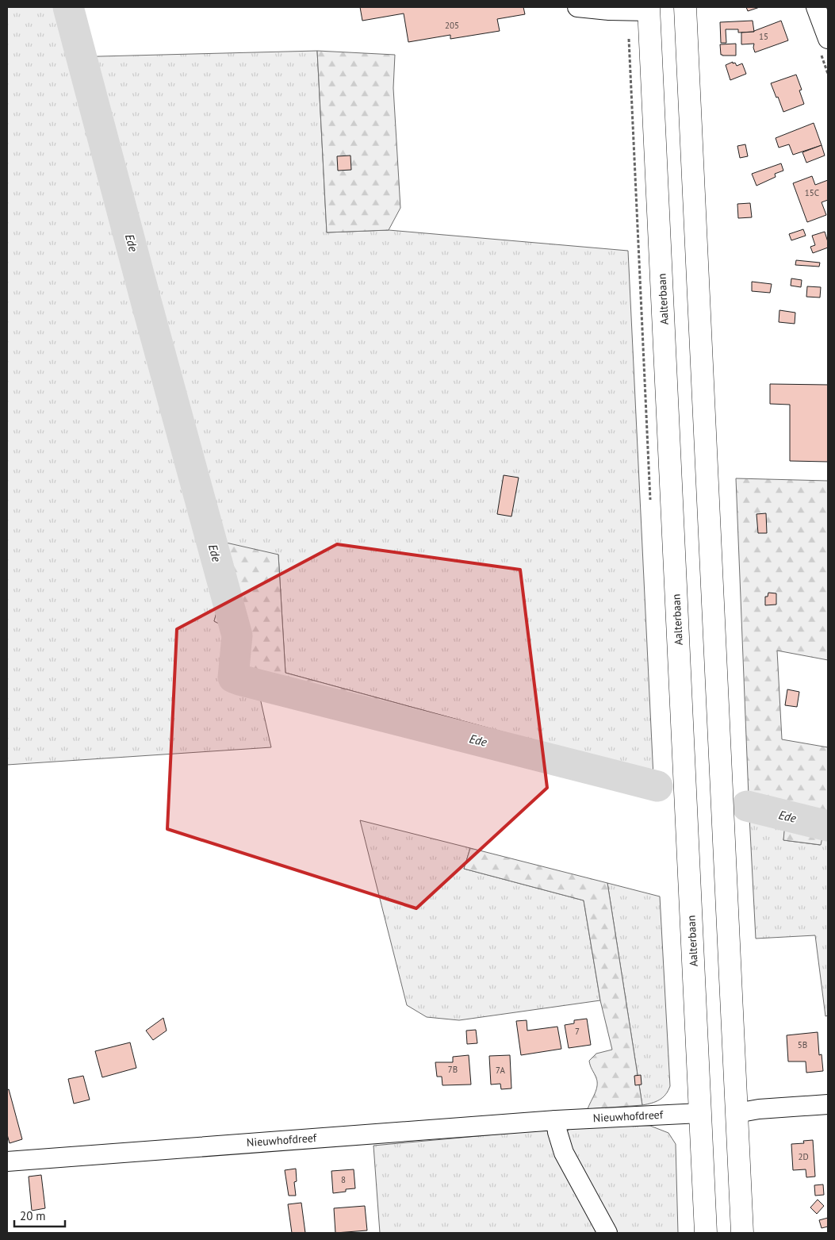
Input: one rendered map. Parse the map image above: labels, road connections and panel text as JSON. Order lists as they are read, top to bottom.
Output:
{
  "streets": {
    "highway": ["Aalterbaan"],
    "street": ["Nieuwhofdreef"]
  },
  "crossings": [
    ["Aalterbaan", "Nieuwhofdreef"]
  ],
  "water": ["Ede"],
  "house_numbers": [
    "205",
    "15",
    "15C",
    "7",
    "5B",
    "7B",
    "7A",
    "2D",
    "8"
  ],
  "scale_bar": "20 m"
}
